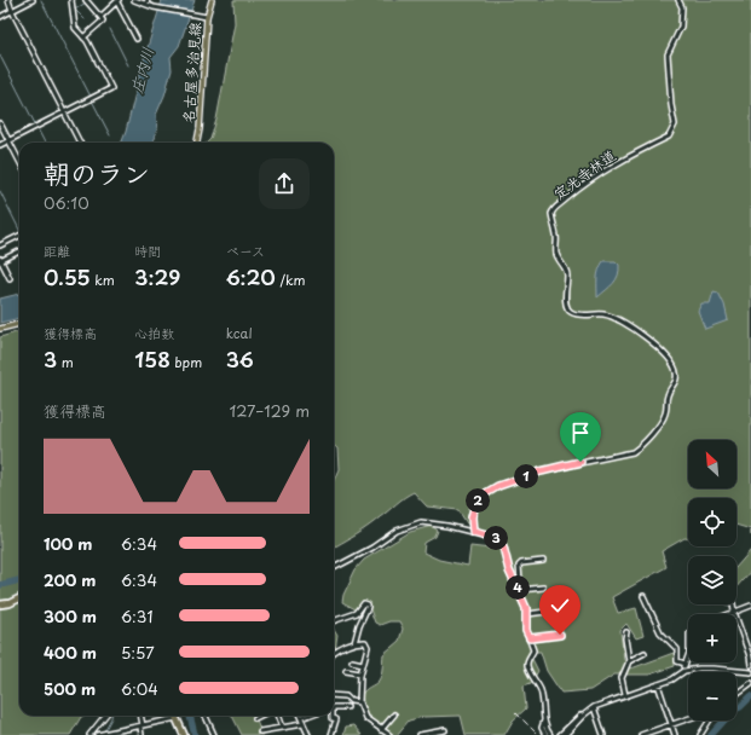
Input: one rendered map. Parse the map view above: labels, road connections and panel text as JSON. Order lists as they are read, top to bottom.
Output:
{
  "streets": {
    "main road": ["名古屋多治見線"],
    "street": ["定光寺林道"]
  },
  "water": ["庄内川"],
  "north": "top left",
  "page": {
    "heading": ["朝のラン", "06:10"],
    "stats": [
      ["距離", "0.55 km"],
      ["時間", "3:29"],
      ["ペース", "6:20 /km"],
      ["獲得標高", "3 m"],
      ["心拍数", "158 bpm"],
      ["kcal", "36"]
    ],
    "chart": ["獲得標高", "127–129 m"],
    "map_buttons": ["+", "−"],
    "pins": [
      "1",
      "2",
      "3",
      "4"
    ],
    "list": [
      {
        "name": "100 m",
        "note": "6:34"
      },
      {
        "name": "200 m",
        "note": "6:34"
      },
      {
        "name": "300 m",
        "note": "6:31"
      },
      {
        "name": "400 m",
        "note": "5:57"
      },
      {
        "name": "500 m",
        "note": "6:04"
      }
    ]
  }
}
